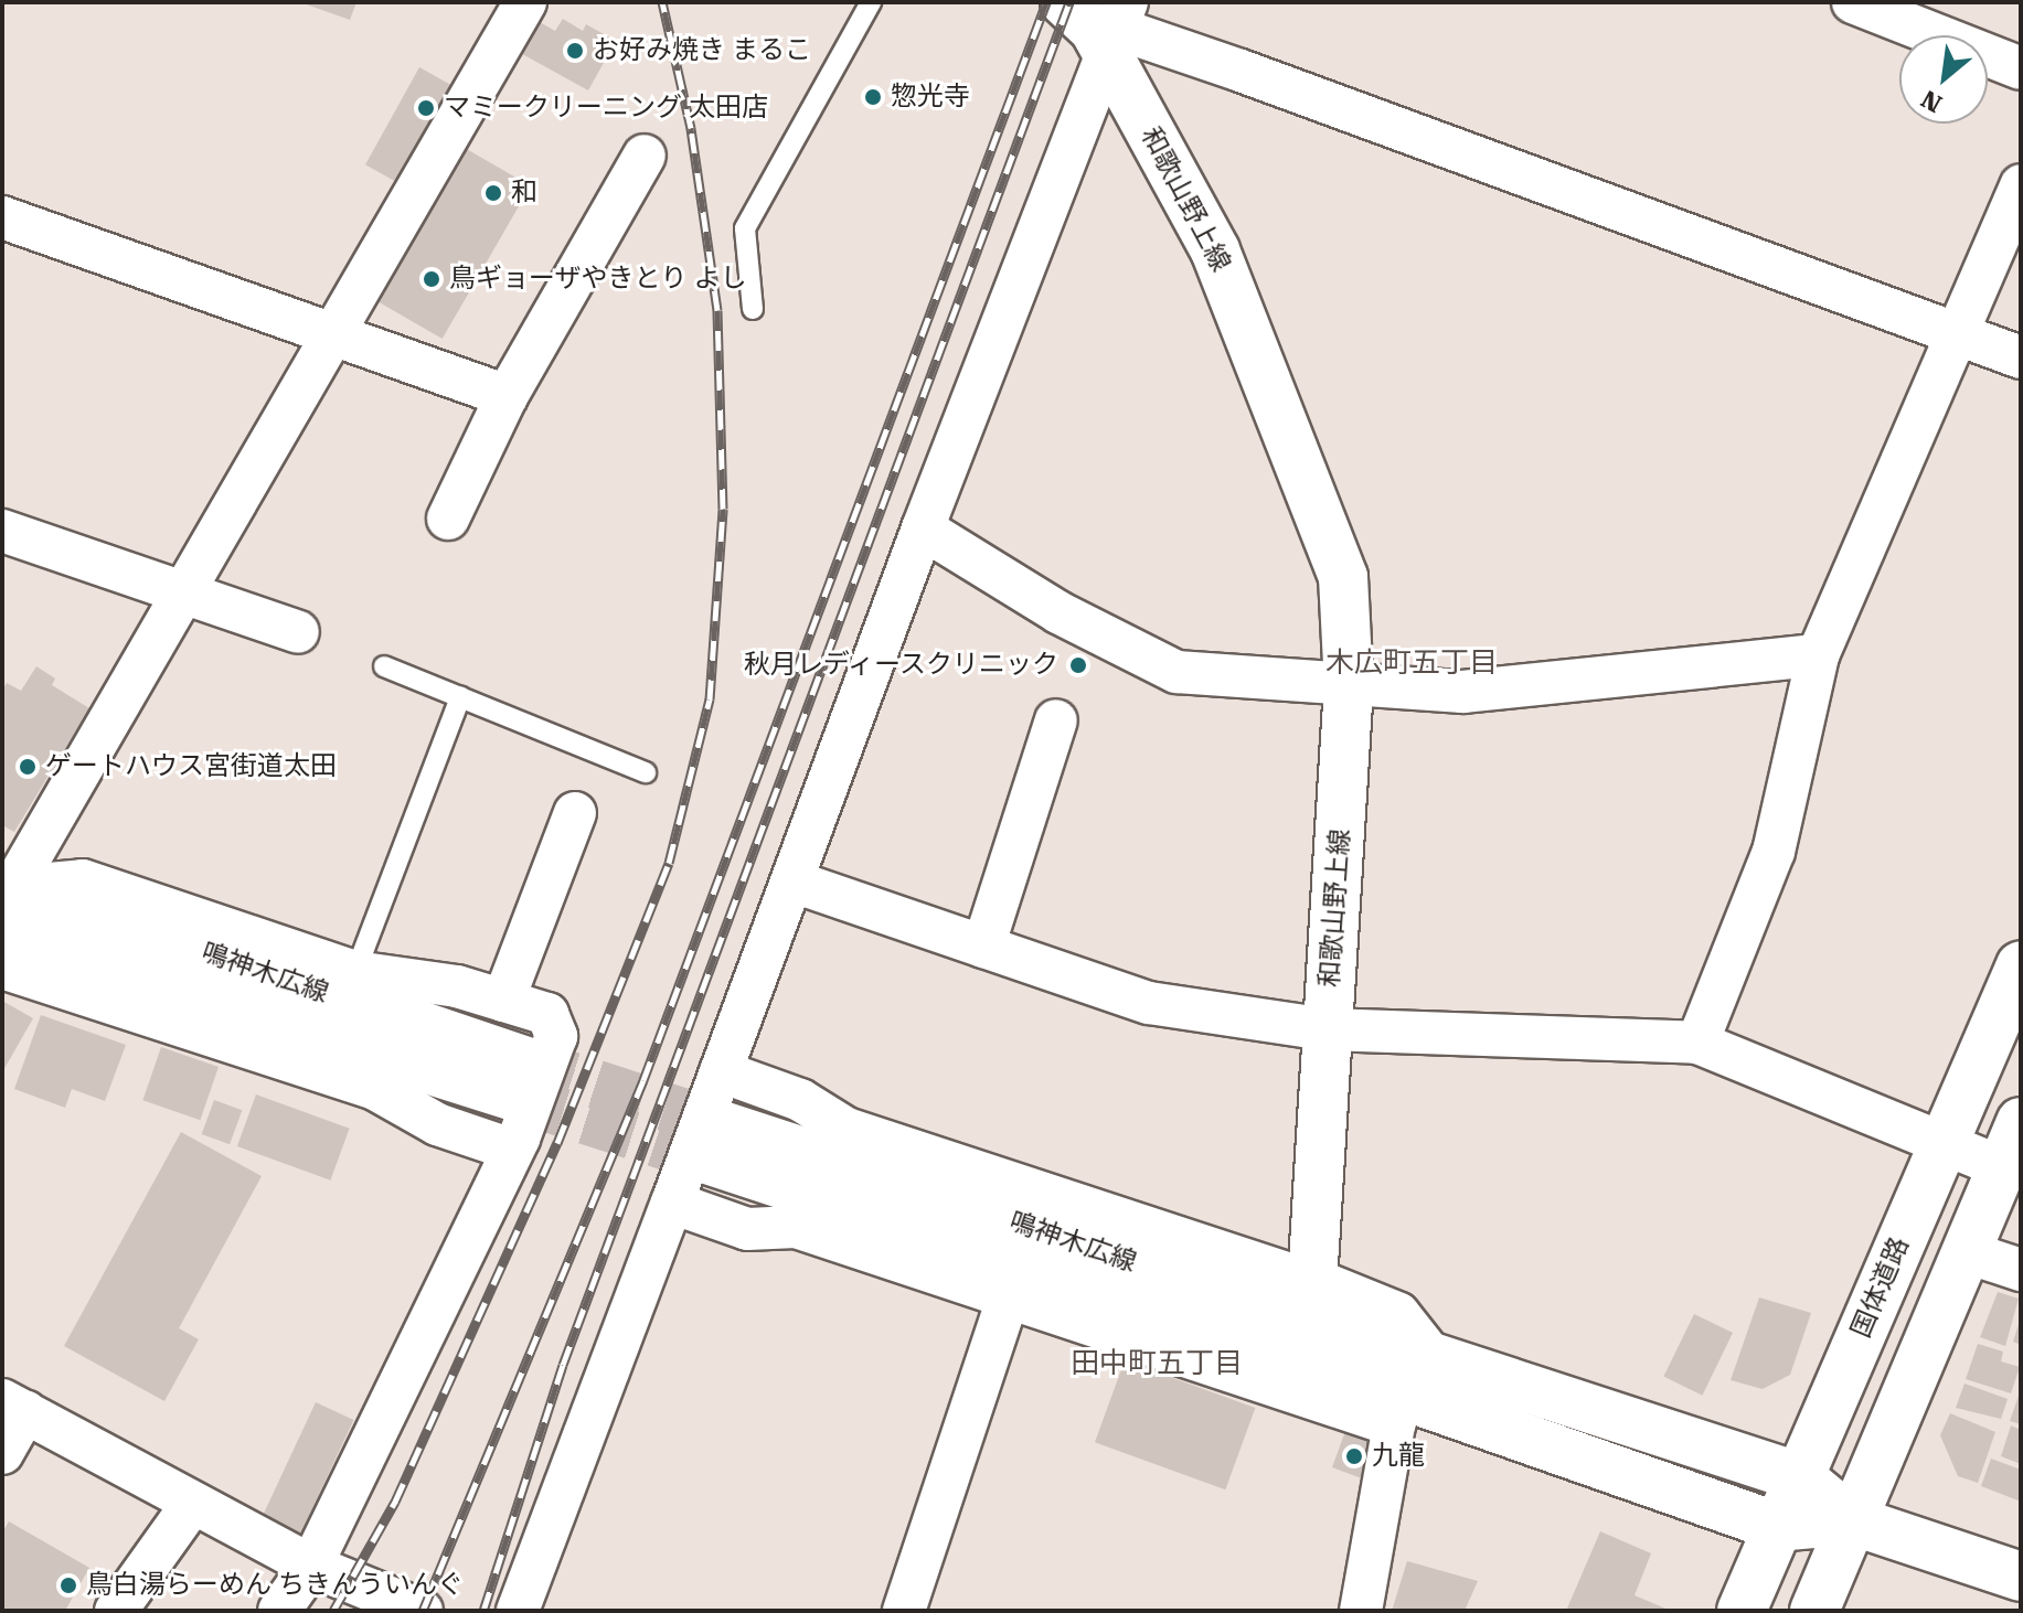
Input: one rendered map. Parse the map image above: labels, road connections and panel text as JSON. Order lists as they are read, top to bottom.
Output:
{
  "streets": {
    "main road": ["和歌山野上線", "鳴神木広線", "国体道路"]
  },
  "districts": ["木広町五丁目", "田中町五丁目"],
  "places": [
    "お好み焼き まるこ",
    "惣光寺",
    "マミークリーニング 太田店",
    "和",
    "鳥ギョーザやきとり よし",
    "秋月レディースクリニック",
    "ゲートハウス宮街道太田",
    "九龍",
    "鳥白湯らーめん ちきんういんぐ"
  ],
  "north": "bottom left"
}
